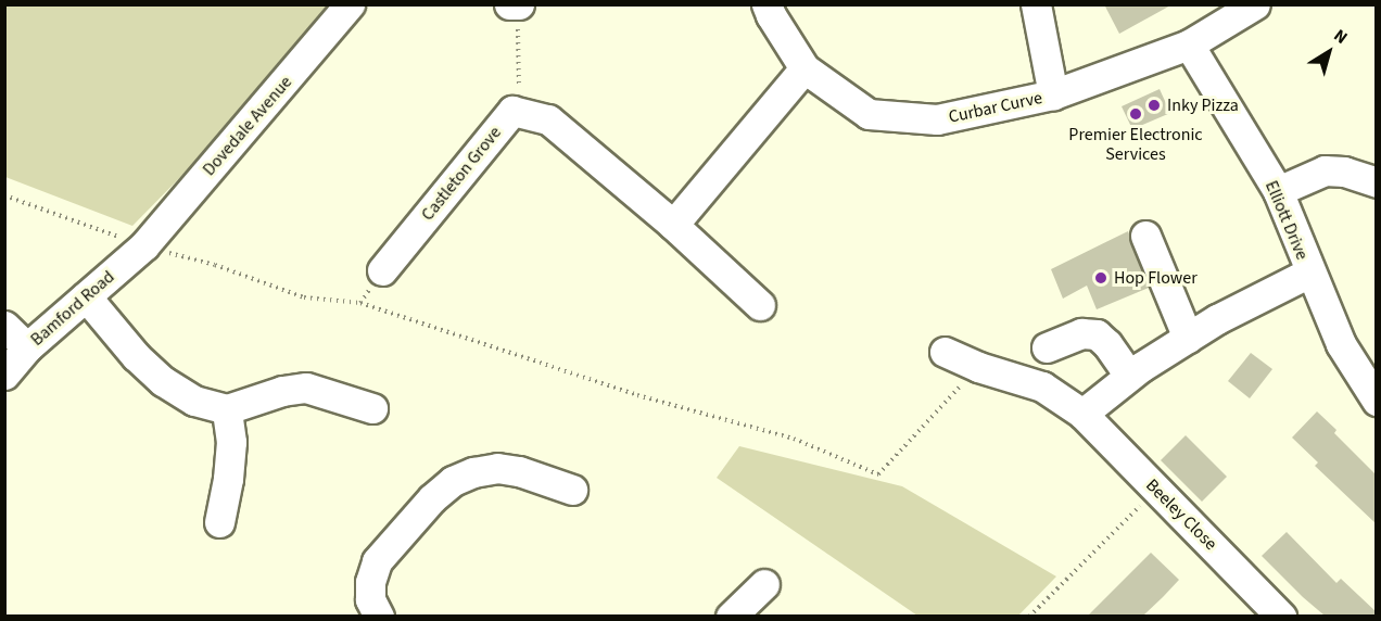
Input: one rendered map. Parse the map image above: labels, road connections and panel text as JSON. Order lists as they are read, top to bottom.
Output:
{
  "streets": {
    "street": [
      "Curbar Curve",
      "Dovedale Avenue",
      "Castleton Grove",
      "Elliott Drive",
      "Bamford Road",
      "Beeley Close"
    ]
  },
  "crossings": [
    ["Curbar Curve", "Elliott Drive"],
    ["Dovedale Avenue", "Bamford Road"]
  ],
  "places": ["Inky Pizza", "Premier Electronic Services", "Hop Flower"],
  "north": "top right"
}
